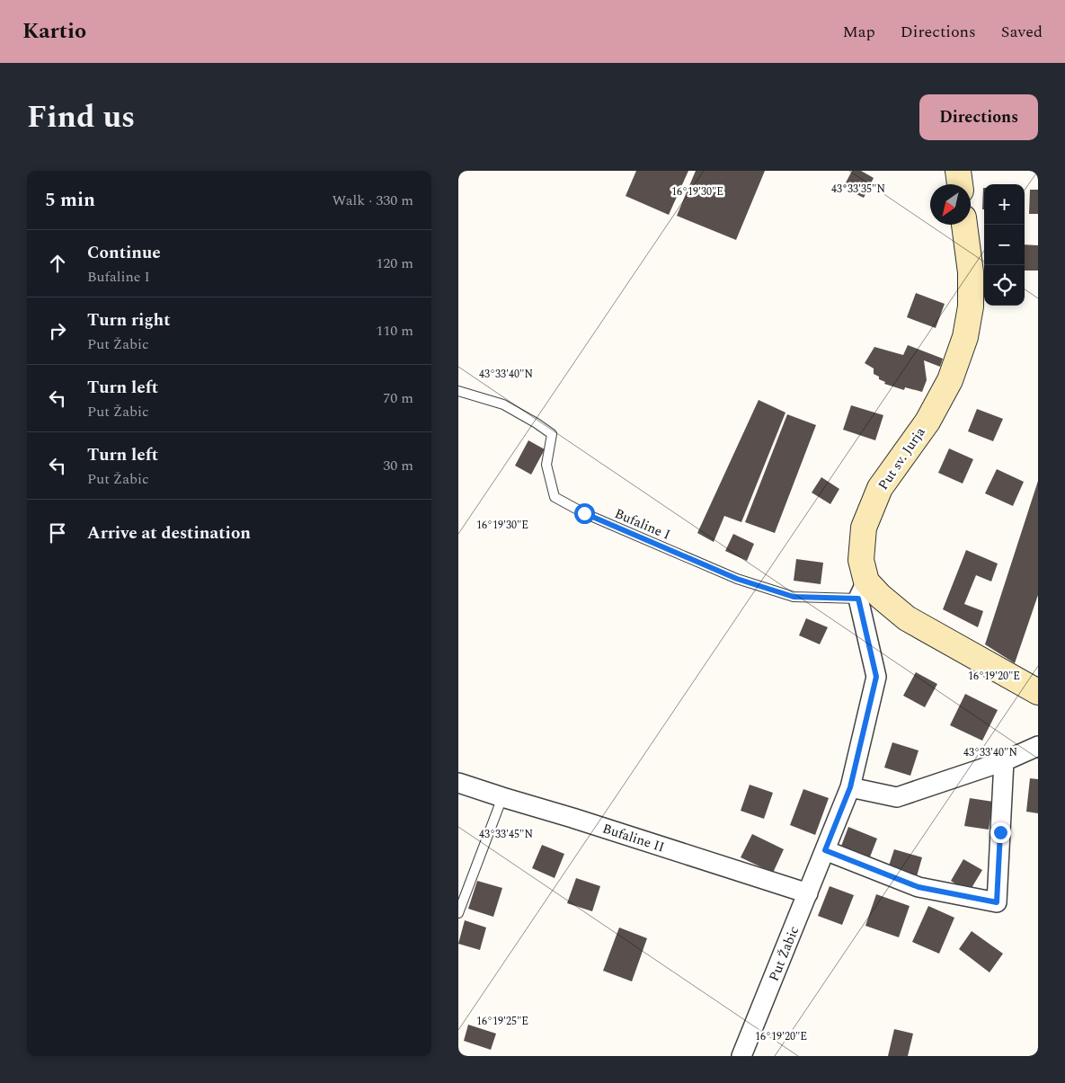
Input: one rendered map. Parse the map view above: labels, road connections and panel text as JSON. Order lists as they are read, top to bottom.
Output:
{
  "streets": {
    "street": ["Put sv. Jurja", "Bufaline II", "Put Žabic"],
    "lane": ["Bufaline I"]
  },
  "crossings": [
    ["Put sv. Jurja", "Bufaline I"],
    ["Put sv. Jurja", "Put Žabic"],
    ["Bufaline I", "Put Žabic"],
    ["Bufaline II", "Put Žabic"]
  ],
  "north": "bottom left",
  "page": {
    "header": "Kartio",
    "nav": ["Map", "Directions", "Saved"],
    "title": "Find us",
    "buttons": "Directions",
    "heading": ["5 min", "Walk · 330 m"],
    "map_buttons": ["+", "−"],
    "list": [
      ["Continue", "Bufaline I", "120 m"],
      ["Turn right", "Put Žabic", "110 m"],
      ["Turn left", "Put Žabic", "70 m"],
      ["Turn left", "Put Žabic", "30 m"],
      "Arrive at destination"
    ]
  },
  "coordinates": [
    "43°33'35\"N",
    "16°19'30\"E",
    "43°33'40\"N",
    "16°19'20\"E",
    "43°33'45\"N",
    "16°19'25\"E"
  ]
}
